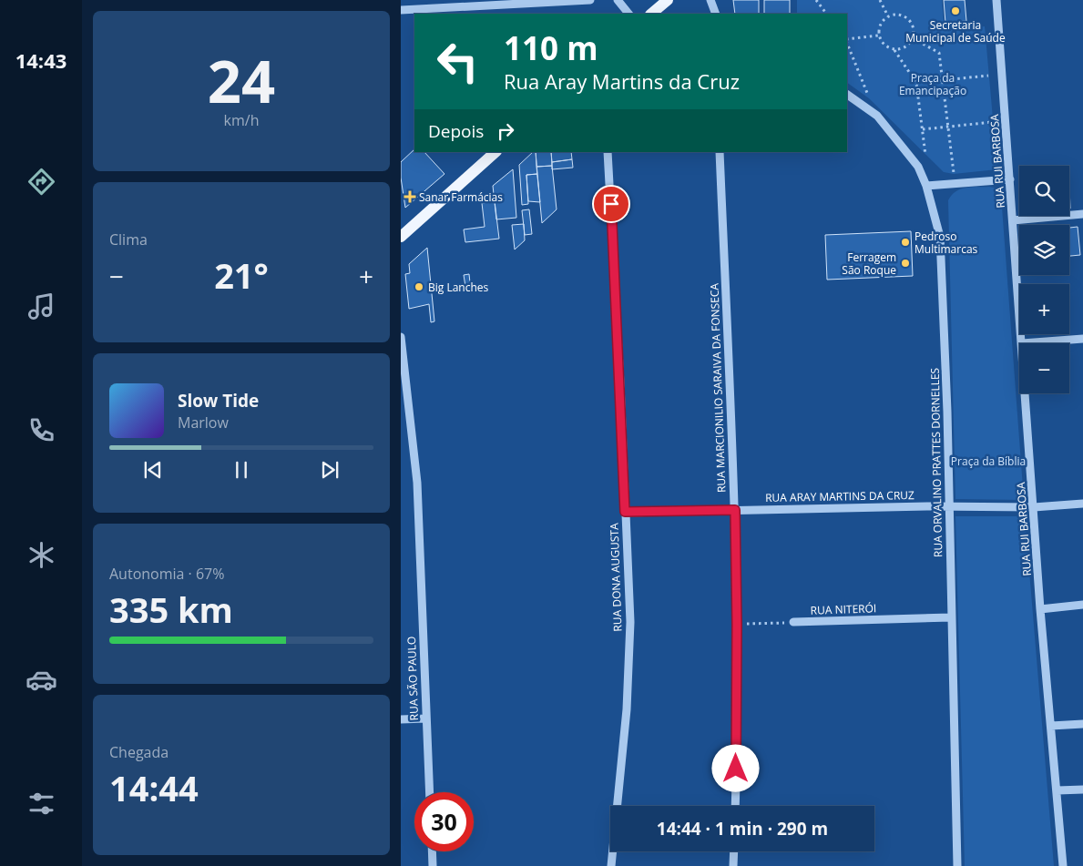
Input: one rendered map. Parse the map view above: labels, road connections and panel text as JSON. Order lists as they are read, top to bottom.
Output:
{
  "streets": {
    "street": [
      "RUA RUI BARBOSA",
      "RUA MARCIONILIO SARAIVA DA FONSECA",
      "RUA ORVALINO PRATTES DORNELLES",
      "RUA ARAY MARTINS DA CRUZ",
      "RUA DONA AUGUSTA",
      "RUA NITERÓI",
      "RUA SÃO PAULO"
    ]
  },
  "crossings": [
    ["RUA RUI BARBOSA", "RUA ARAY MARTINS DA CRUZ"],
    ["RUA MARCIONILIO SARAIVA DA FONSECA", "RUA ARAY MARTINS DA CRUZ"],
    ["RUA ORVALINO PRATTES DORNELLES", "RUA ARAY MARTINS DA CRUZ"],
    ["RUA ORVALINO PRATTES DORNELLES", "RUA NITERÓI"],
    ["RUA ARAY MARTINS DA CRUZ", "RUA DONA AUGUSTA"]
  ],
  "parks": ["Praça da Emancipação", "Praça da Bíblia"],
  "places": {
    "other": [
      "Secretaria Municipal de Saúde",
      "Pedroso Multimarcas",
      "Ferragem São Roque",
      "Big Lanches"
    ],
    "health": ["Sanar Farmácias"]
  },
  "page": {
    "tabs": "14:43",
    "tile": [
      ["24", "km/h"],
      "Clima",
      ["Autonomia · 67%", "335 km"],
      ["Chegada", "14:44"]
    ],
    "turn": ["110 m", "Rua Aray Martins da Cruz"],
    "then": "Depois",
    "map_buttons": ["+", "−"],
    "heat": ["−", "21°", "+"],
    "song": ["Slow Tide", "Marlow"],
    "limit": "30",
    "trip": "14:44 · 1 min · 290 m"
  }
}
